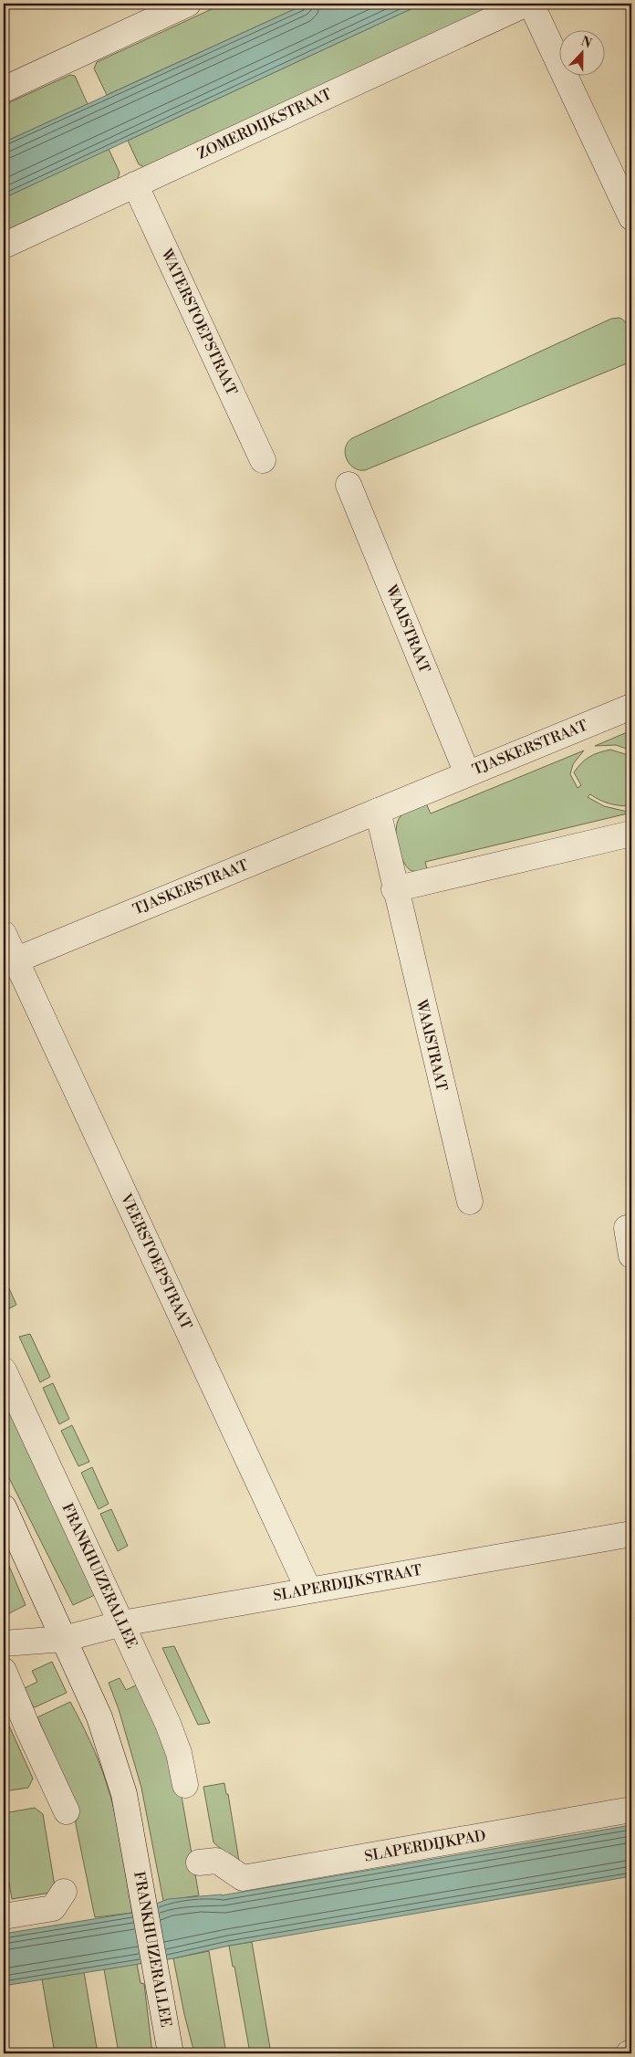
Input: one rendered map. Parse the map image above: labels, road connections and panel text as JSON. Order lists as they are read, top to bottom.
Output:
{
  "streets": {
    "street": [
      "ZOMERDIJKSTRAAT",
      "WATERSTOEPSTRAAT",
      "WAAISTRAAT",
      "TJASKERSTRAAT",
      "VEERSTOEPSTRAAT",
      "FRANKHUIZERALLEE",
      "SLAPERDIJKSTRAAT",
      "SLAPERDIJKPAD"
    ]
  },
  "crossings": [
    ["ZOMERDIJKSTRAAT", "WATERSTOEPSTRAAT"],
    ["WAAISTRAAT", "TJASKERSTRAAT"],
    ["TJASKERSTRAAT", "VEERSTOEPSTRAAT"],
    ["VEERSTOEPSTRAAT", "SLAPERDIJKSTRAAT"],
    ["FRANKHUIZERALLEE", "SLAPERDIJKSTRAAT"]
  ],
  "north": "top"
}
